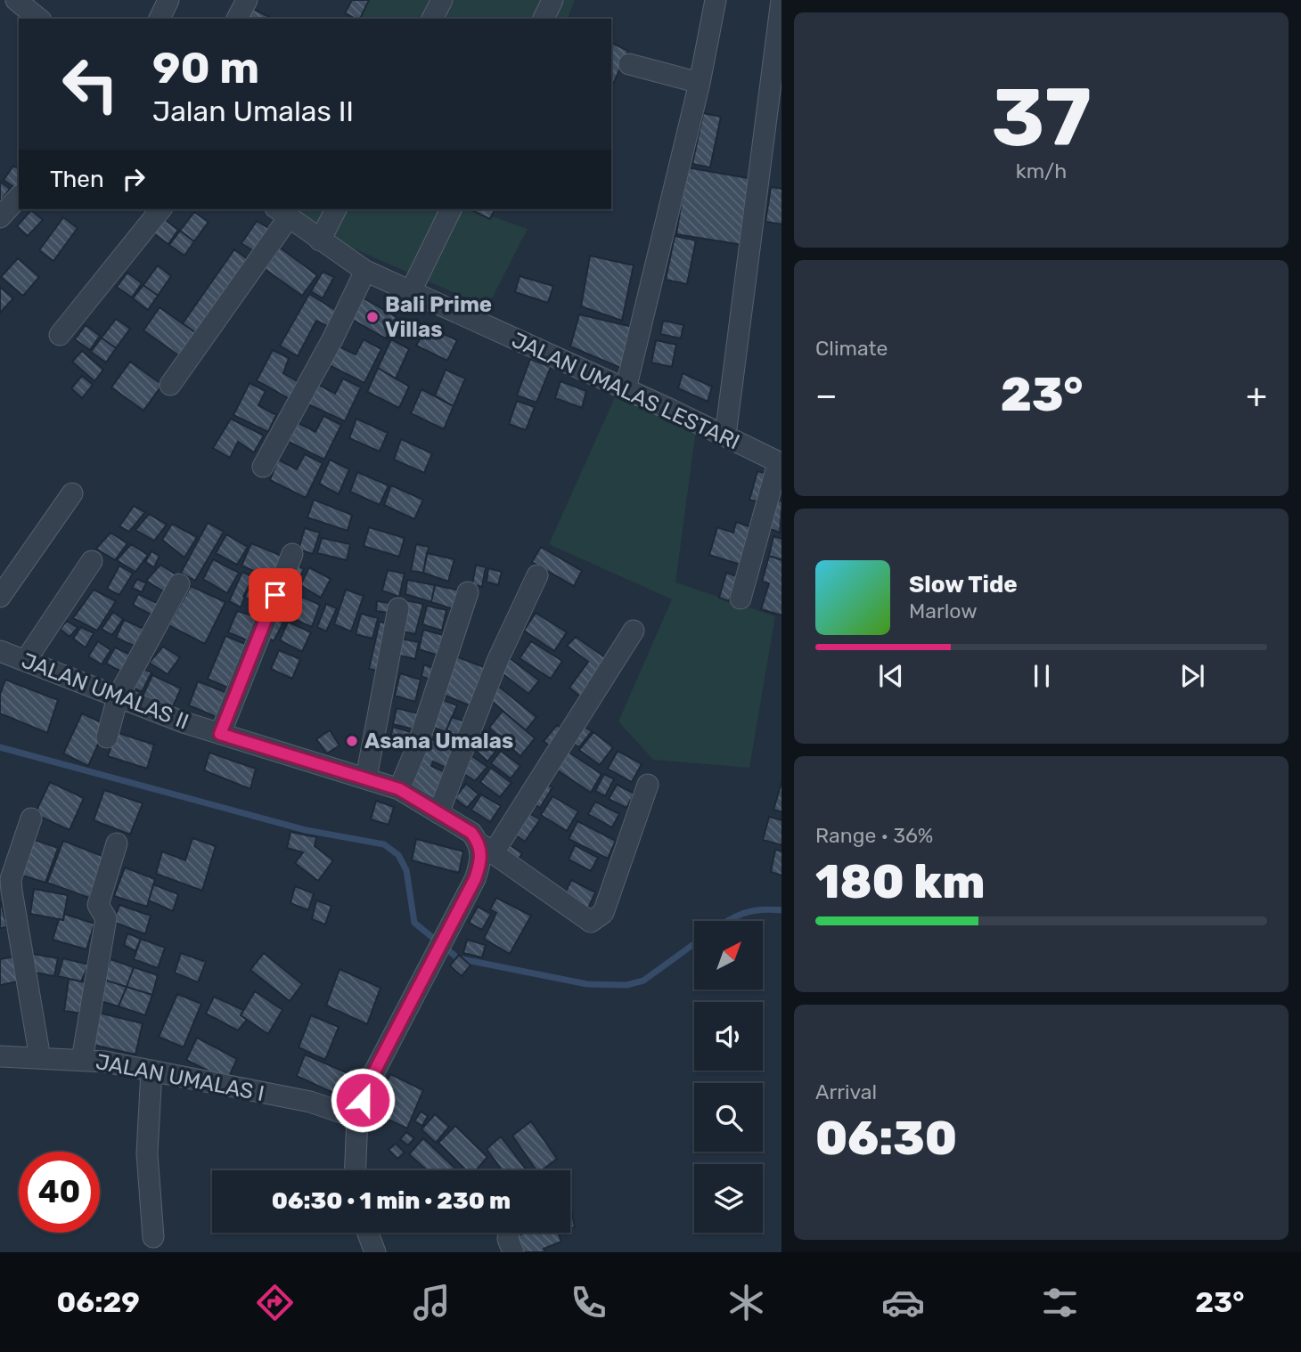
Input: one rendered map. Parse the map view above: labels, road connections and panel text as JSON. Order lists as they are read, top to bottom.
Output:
{
  "streets": {
    "street": ["JALAN UMALAS LESTARI", "JALAN UMALAS II", "JALAN UMALAS I"]
  },
  "places": ["Bali Prime Villas", "Asana Umalas"],
  "north": "top right",
  "page": {
    "tile": [
      ["37", "km/h"],
      "Climate",
      ["Range · 36%", "180 km"],
      ["Arrival", "06:30"]
    ],
    "turn": ["90 m", "Jalan Umalas II"],
    "then": "Then",
    "heat": ["−", "23°", "+"],
    "song": ["Slow Tide", "Marlow"],
    "limit": "40",
    "trip": "06:30 · 1 min · 230 m",
    "tabs": ["06:29", "23°"]
  }
}
